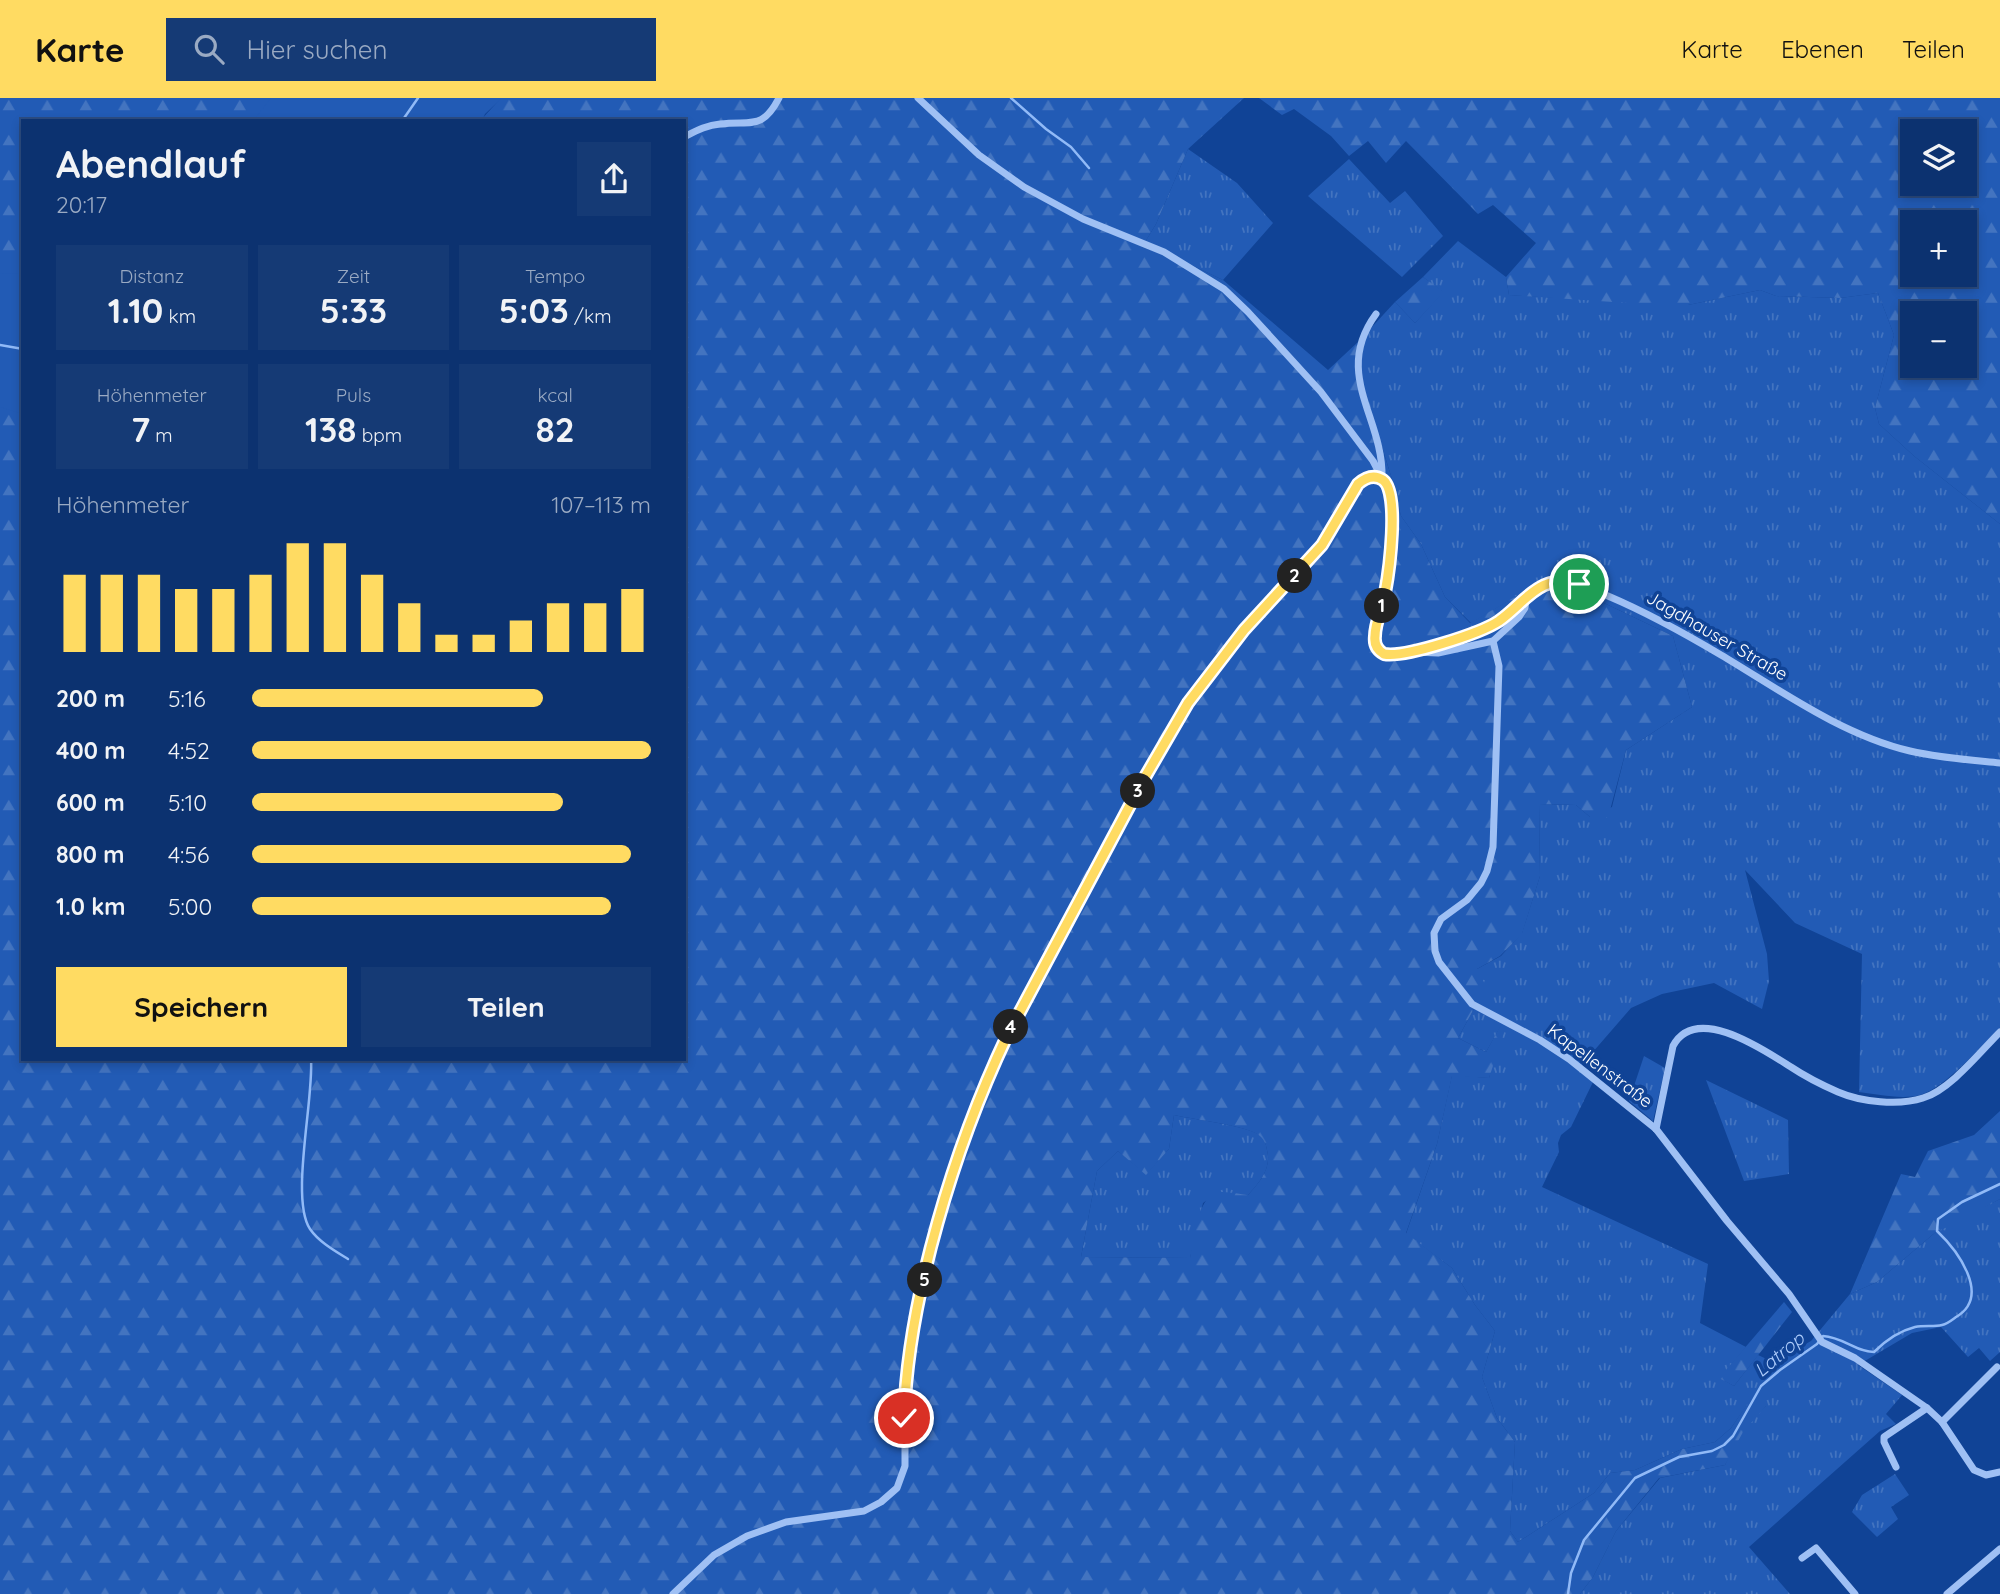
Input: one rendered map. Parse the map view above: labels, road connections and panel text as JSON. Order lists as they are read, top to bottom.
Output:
{
  "streets": {
    "street": ["Jagdhauser Straße", "Kapellenstraße"]
  },
  "water": ["Latrop"],
  "page": {
    "header": "Karte",
    "search": "Hier suchen",
    "nav": ["Karte", "Ebenen", "Teilen"],
    "map_buttons": ["+", "−"],
    "heading": ["Abendlauf", "20:17"],
    "stats": [
      ["Distanz", "1.10 km"],
      ["Zeit", "5:33"],
      ["Tempo", "5:03 /km"],
      ["Höhenmeter", "7 m"],
      ["Puls", "138 bpm"],
      ["kcal", "82"]
    ],
    "chart": ["Höhenmeter", "107–113 m"],
    "pins": [
      "2",
      "1",
      "3",
      "4",
      "5"
    ],
    "list": [
      {
        "name": "200 m",
        "note": "5:16"
      },
      {
        "name": "400 m",
        "note": "4:52"
      },
      {
        "name": "600 m",
        "note": "5:10"
      },
      {
        "name": "800 m",
        "note": "4:56"
      },
      {
        "name": "1.0 km",
        "note": "5:00"
      }
    ],
    "buttons": ["Speichern", "Teilen"]
  }
}
